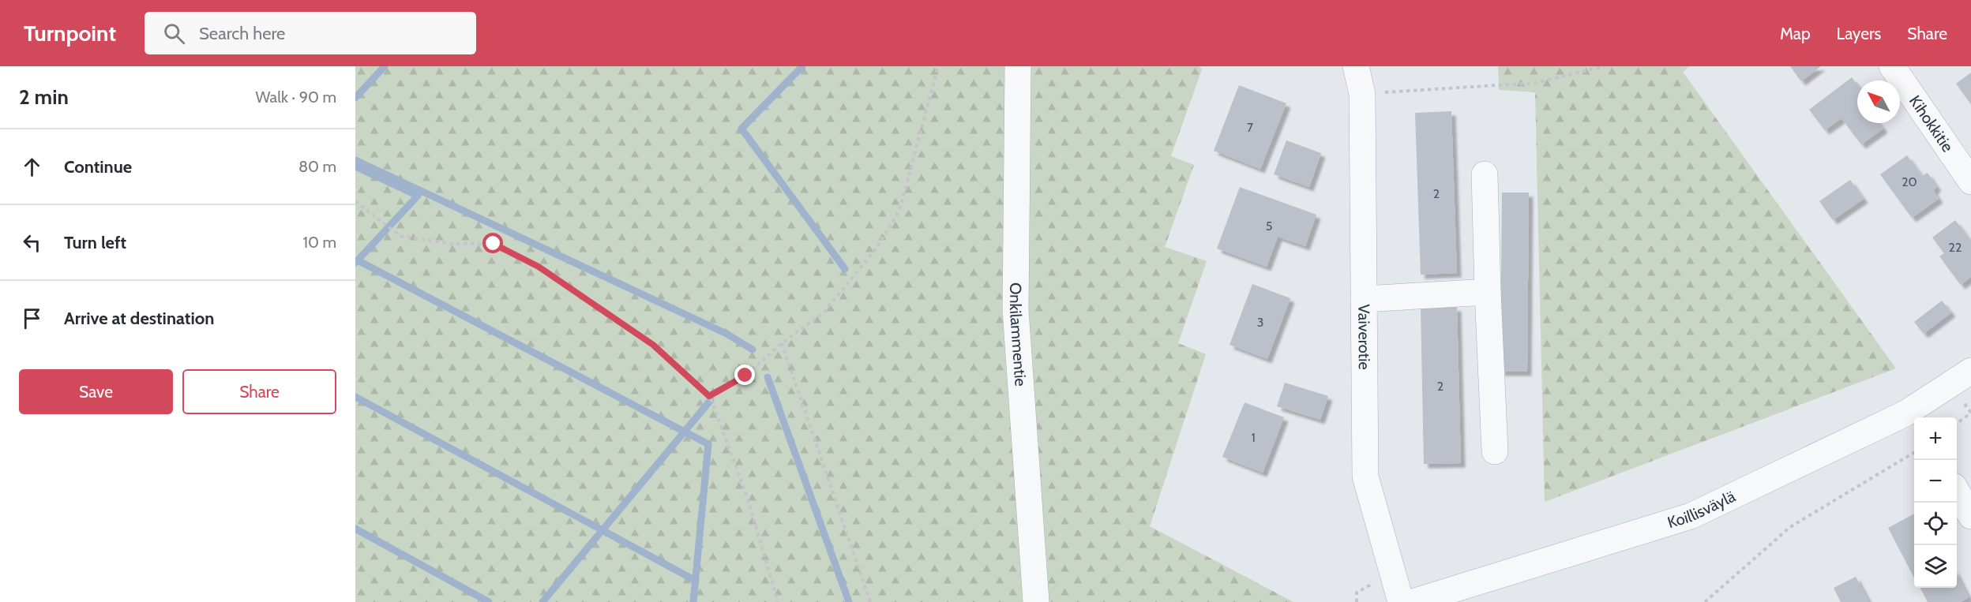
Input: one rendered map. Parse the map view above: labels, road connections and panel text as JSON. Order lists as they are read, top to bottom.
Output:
{
  "streets": {
    "street": [
      "Kihokkitie",
      "Onkilammentie",
      "Vaiverotie",
      "Koillisväylä"
    ]
  },
  "house_numbers": [
    "7",
    "20",
    "2",
    "5",
    "22",
    "3",
    "2",
    "1"
  ],
  "north": "top left",
  "page": {
    "header": "Turnpoint",
    "search": "Search here",
    "nav": ["Map", "Layers", "Share"],
    "heading": ["2 min", "Walk · 90 m"],
    "list": [
      ["Continue", "80 m"],
      ["Turn left", "10 m"],
      "Arrive at destination"
    ],
    "buttons": ["Save", "Share"],
    "map_buttons": ["+", "−"]
  }
}
